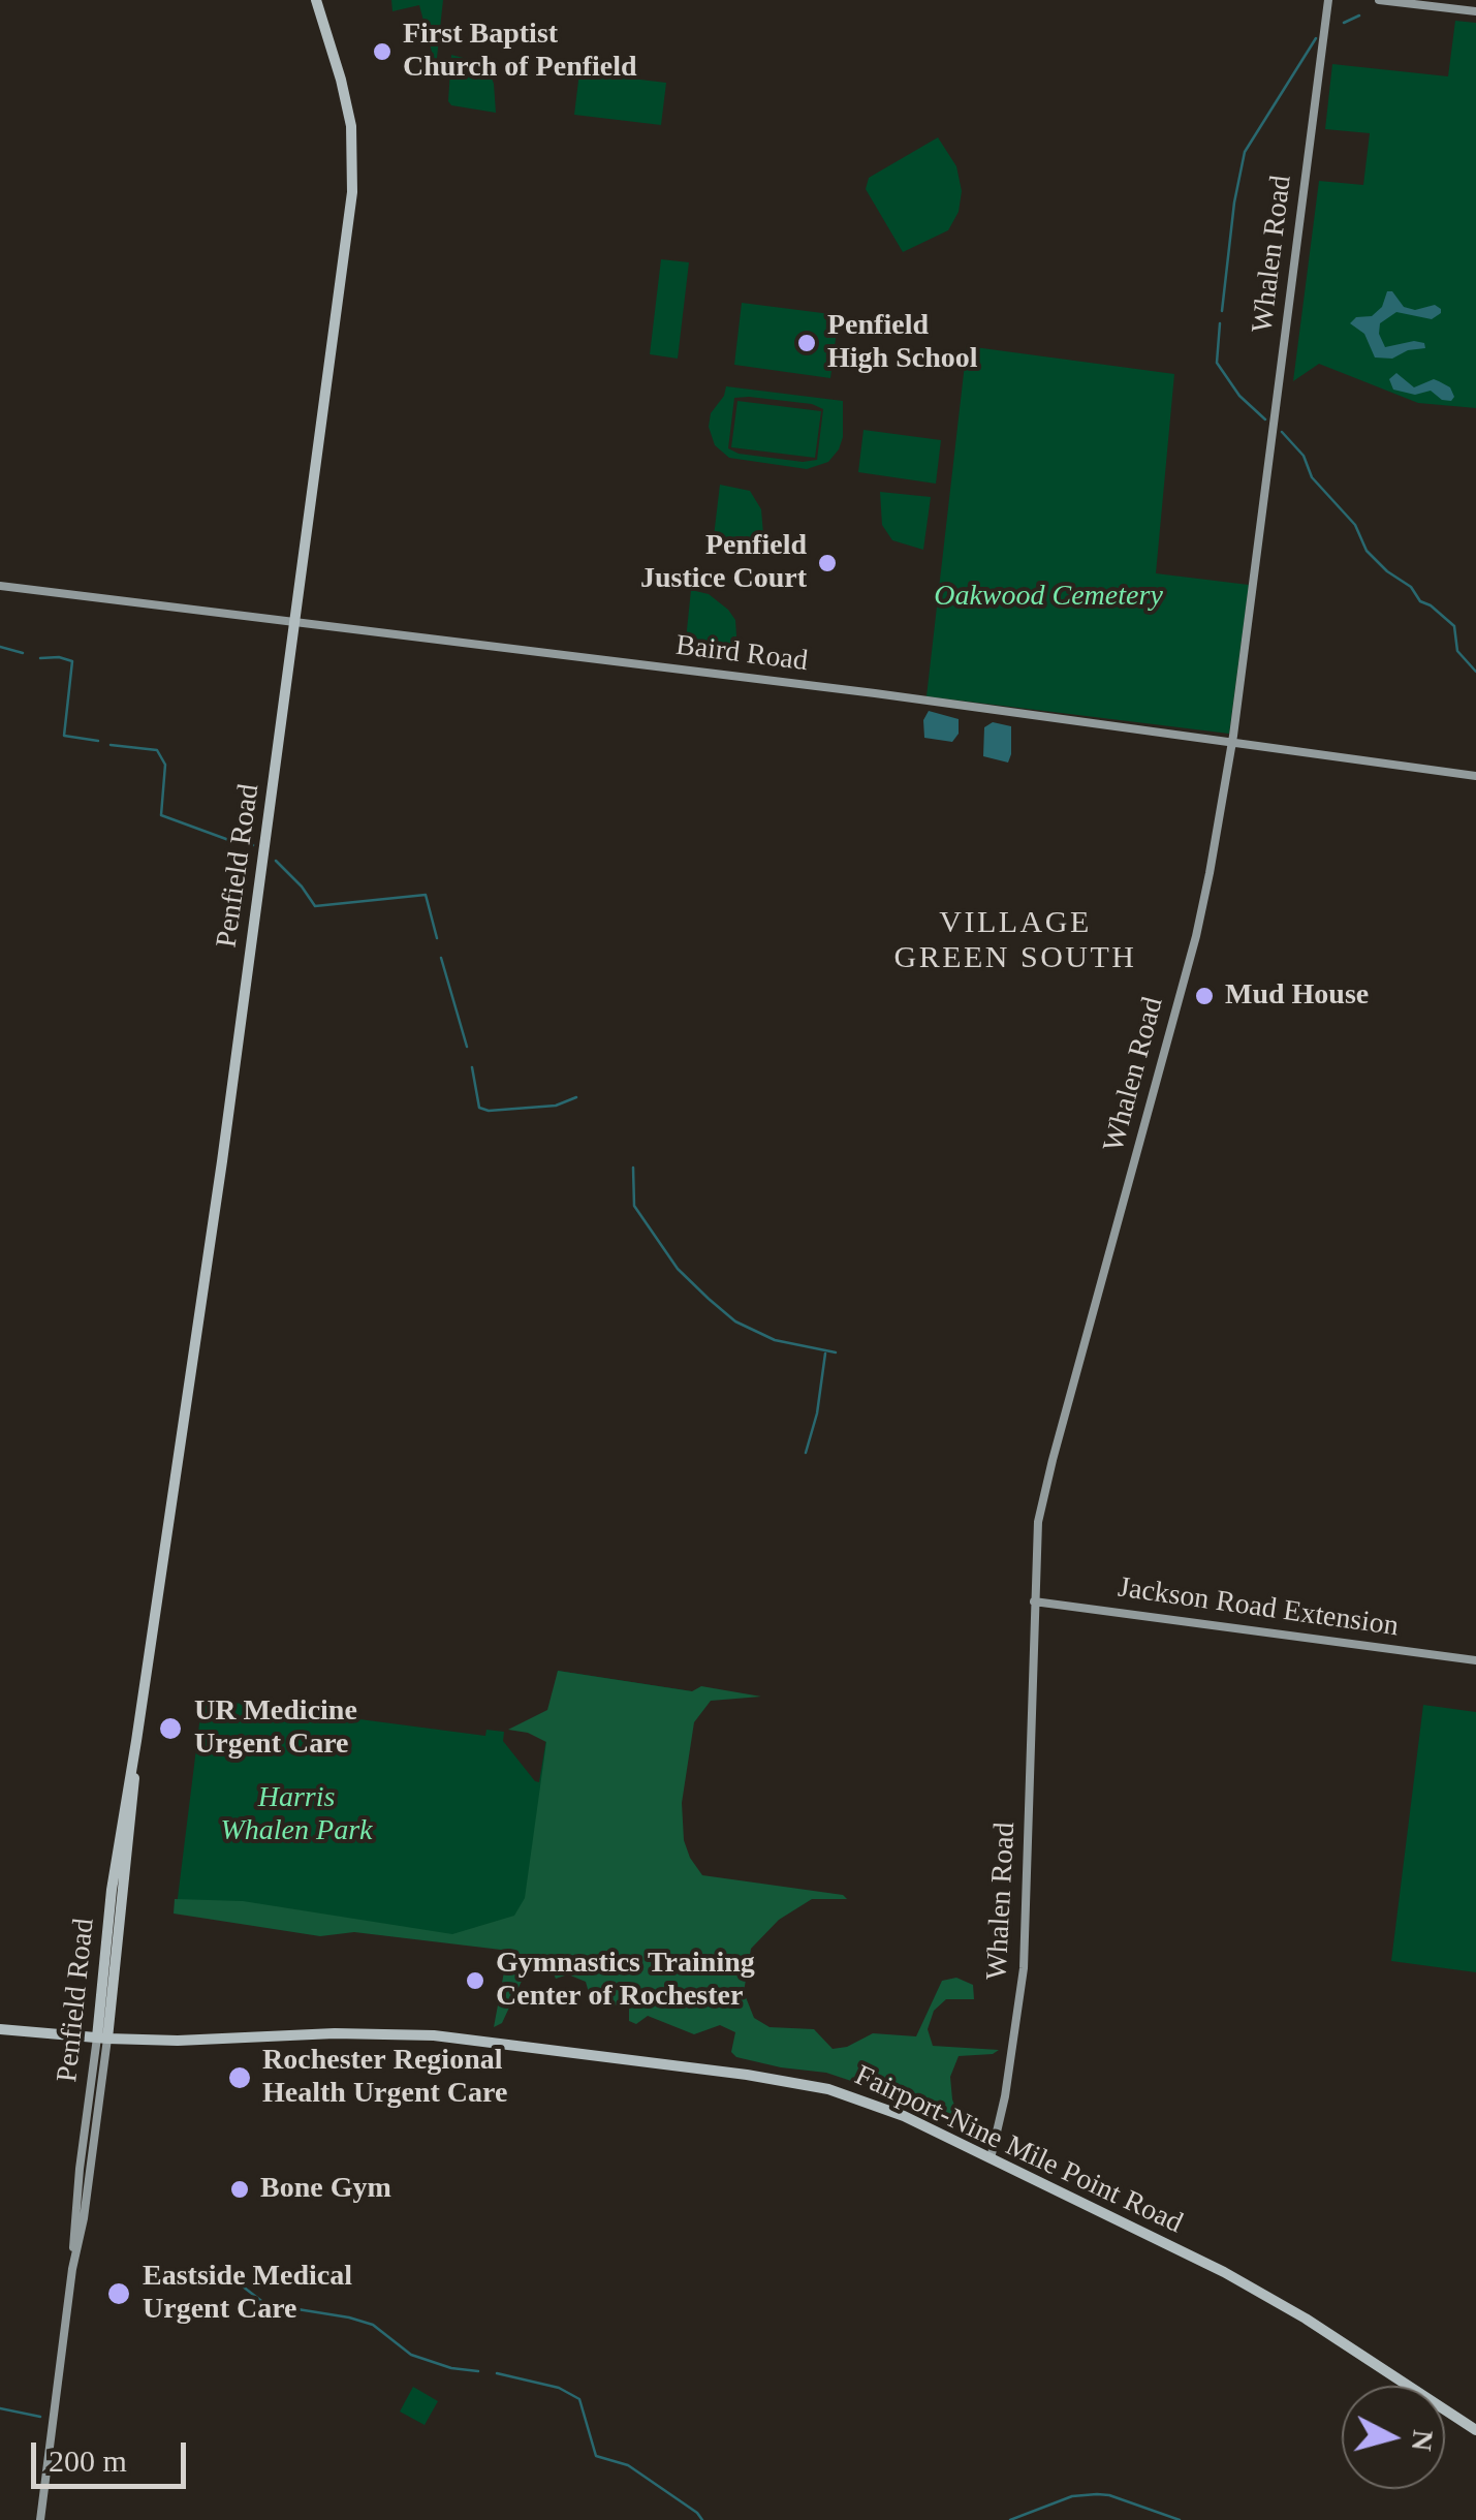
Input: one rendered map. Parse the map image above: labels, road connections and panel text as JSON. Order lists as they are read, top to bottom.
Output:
{
  "streets": {
    "main road": ["Penfield Road", "Fairport-Nine Mile Point Road"],
    "street": ["Whalen Road", "Baird Road", "Jackson Road Extension"]
  },
  "crossings": [
    ["Whalen Road", "Baird Road"],
    ["Whalen Road", "Jackson Road Extension"],
    ["Whalen Road", "Fairport-Nine Mile Point Road"],
    ["Baird Road", "Penfield Road"],
    ["Penfield Road", "Fairport-Nine Mile Point Road"]
  ],
  "districts": ["VILLAGE GREEN SOUTH"],
  "parks": ["Oakwood Cemetery", "Harris Whalen Park"],
  "places": [
    "First Baptist Church of Penfield",
    "Penfield High School",
    "Penfield Justice Court",
    "Mud House",
    "UR Medicine Urgent Care",
    "Gymnastics Training Center of Rochester",
    "Rochester Regional Health Urgent Care",
    "Bone Gym",
    "Eastside Medical Urgent Care"
  ],
  "scale_bar": "200 m",
  "north": "right"
}
